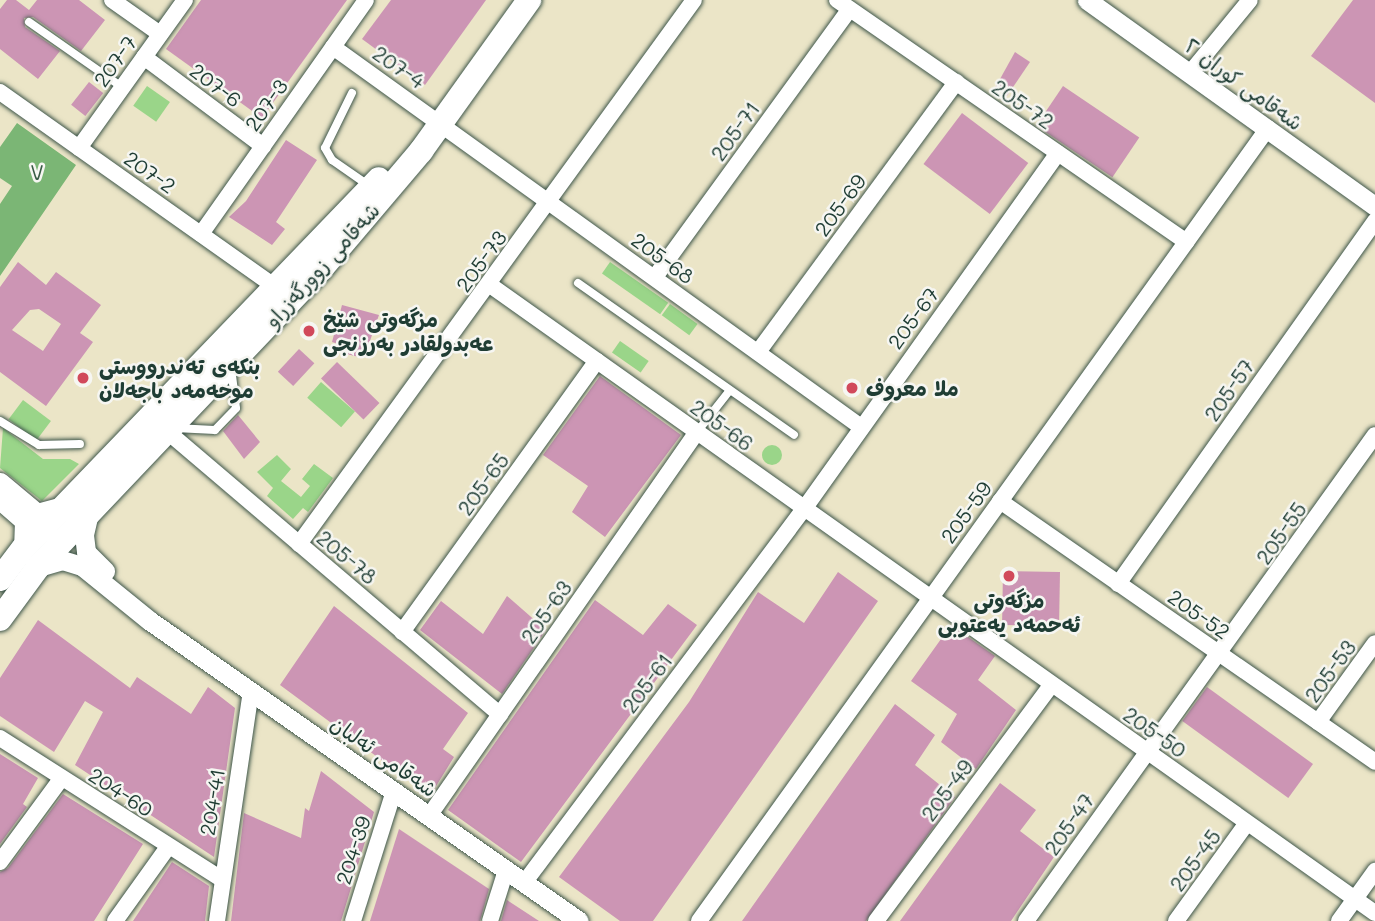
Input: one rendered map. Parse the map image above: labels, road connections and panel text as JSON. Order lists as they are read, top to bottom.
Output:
{
  "streets": {
    "main road": ["شەقامی زوورگەزراو"],
    "street": [
      "207-7",
      "207-4",
      "شەقامی کوران ٢",
      "207-6",
      "205-72",
      "207-3",
      "205-71",
      "207-2",
      "205-69",
      "205-68",
      "205-73",
      "205-67",
      "205-57",
      "205-66",
      "205-65",
      "205-59",
      "205-55",
      "205-78",
      "205-63",
      "205-52",
      "205-53",
      "205-61",
      "205-50",
      "شەقامی ئەلبان",
      "205-49",
      "204-60",
      "204-41",
      "205-47",
      "204-39",
      "205-45"
    ]
  },
  "crossings": [
    ["207-7", "207-6"],
    ["207-7", "207-2"],
    ["207-4", "207-3"],
    ["207-4", "205-68"],
    ["207-4", "شەقامی زوورگەزراو"],
    ["شەقامی کوران ٢", "205-59"],
    ["207-6", "207-3"],
    ["205-72", "205-71"],
    ["205-72", "205-69"],
    ["205-72", "205-67"],
    ["205-72", "205-59"],
    ["207-3", "207-2"],
    ["205-71", "205-68"],
    ["207-2", "شەقامی زوورگەزراو"],
    ["205-69", "205-68"],
    ["205-68", "205-73"],
    ["205-68", "شەقامی زوورگەزراو"],
    ["205-68", "205-67"],
    ["205-73", "205-66"],
    ["205-73", "205-78"],
    ["شەقامی زوورگەزراو", "205-78"],
    ["شەقامی زوورگەزراو", "شەقامی ئەلبان"],
    ["205-67", "205-66"],
    ["205-67", "205-61"],
    ["205-57", "205-52"],
    ["205-66", "205-65"],
    ["205-66", "205-59"],
    ["205-66", "205-63"],
    ["205-66", "205-61"],
    ["205-66", "205-50"],
    ["205-65", "205-78"],
    ["205-59", "205-52"],
    ["205-59", "205-50"],
    ["205-55", "205-52"],
    ["205-55", "205-50"],
    ["205-55", "205-47"],
    ["205-78", "205-63"],
    ["205-63", "شەقامی ئەلبان"],
    ["205-52", "205-53"],
    ["205-61", "شەقامی ئەلبان"],
    ["205-50", "205-49"],
    ["205-50", "205-47"],
    ["205-50", "205-45"],
    ["شەقامی ئەلبان", "204-41"],
    ["شەقامی ئەلبان", "204-39"],
    ["204-60", "204-41"]
  ],
  "parks": ["V"],
  "places": [
    "مزگەوتی شێخ عەبدولقادر بەرزنجی",
    "بنکەی تەندرووستی موحەمەد باجەلان",
    "ملا معروف",
    "مزگەوتی ئەحمەد یەعتوبی"
  ]
}
